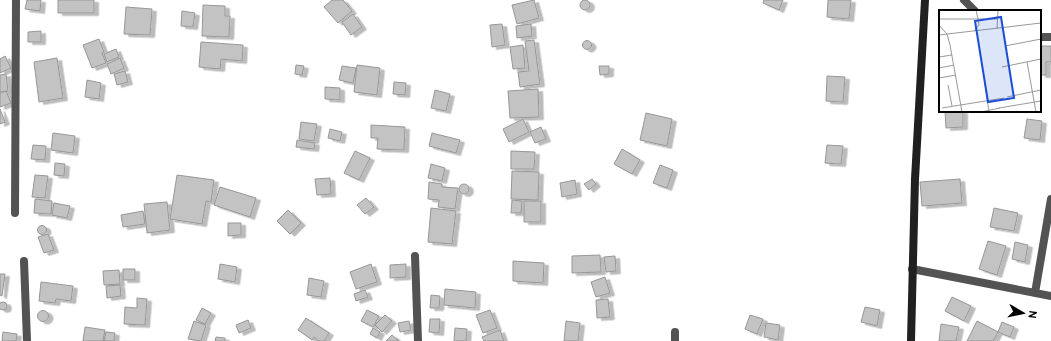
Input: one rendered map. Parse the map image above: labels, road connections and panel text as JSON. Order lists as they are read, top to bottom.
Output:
{
  "north": "right"
}
